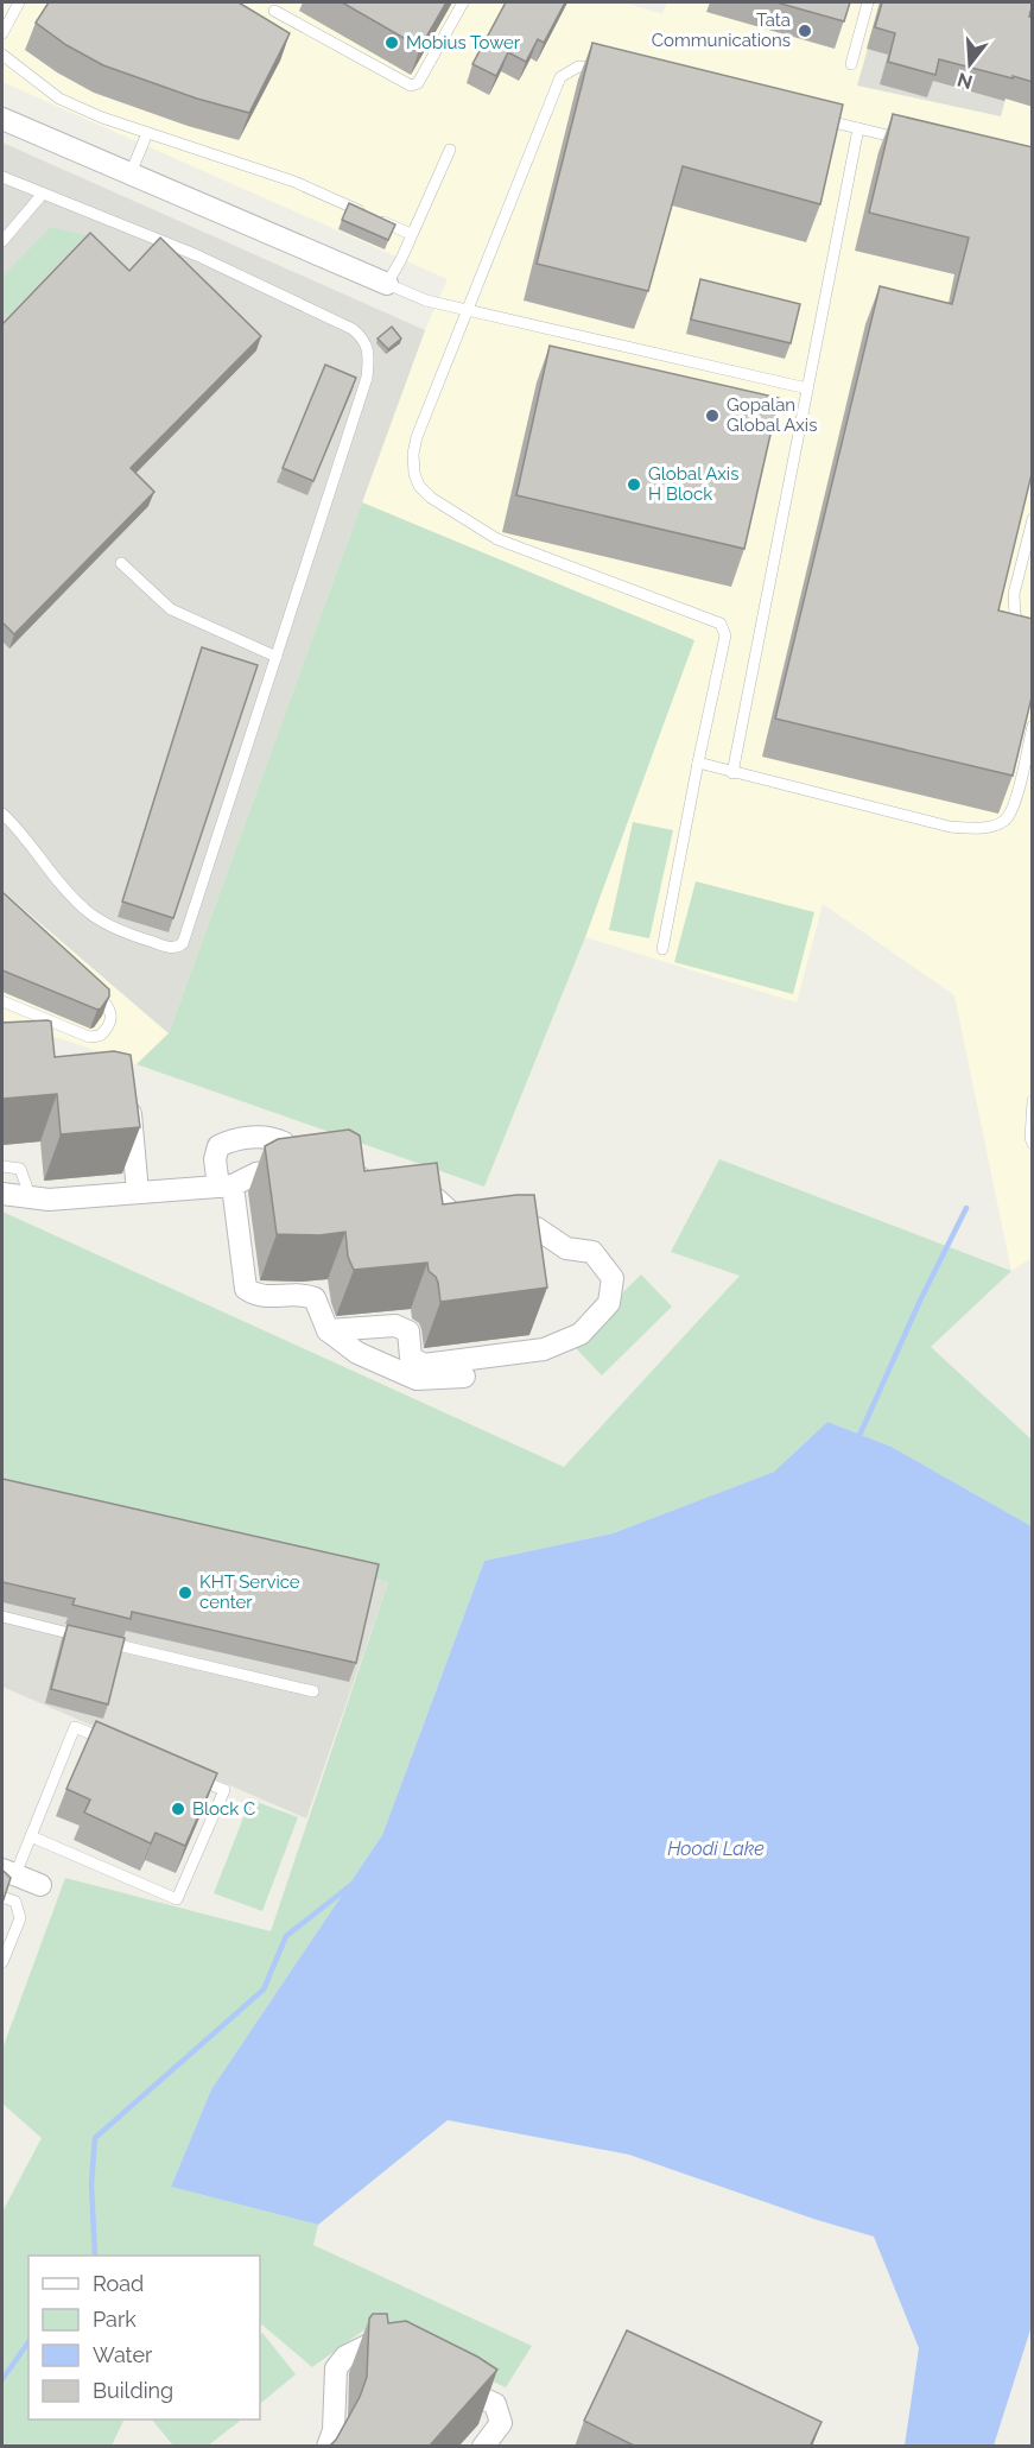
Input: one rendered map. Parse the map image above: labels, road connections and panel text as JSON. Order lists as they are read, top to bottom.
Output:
{
  "water": ["Hoodi Lake"],
  "places": [
    "Tata Communications",
    "Mobius Tower",
    "Gopalan Global Axis",
    "Global Axis H Block",
    "KHT Service center",
    "Block C"
  ],
  "legend": [
    "Road",
    "Park",
    "Water",
    "Building"
  ],
  "north": "bottom"
}
